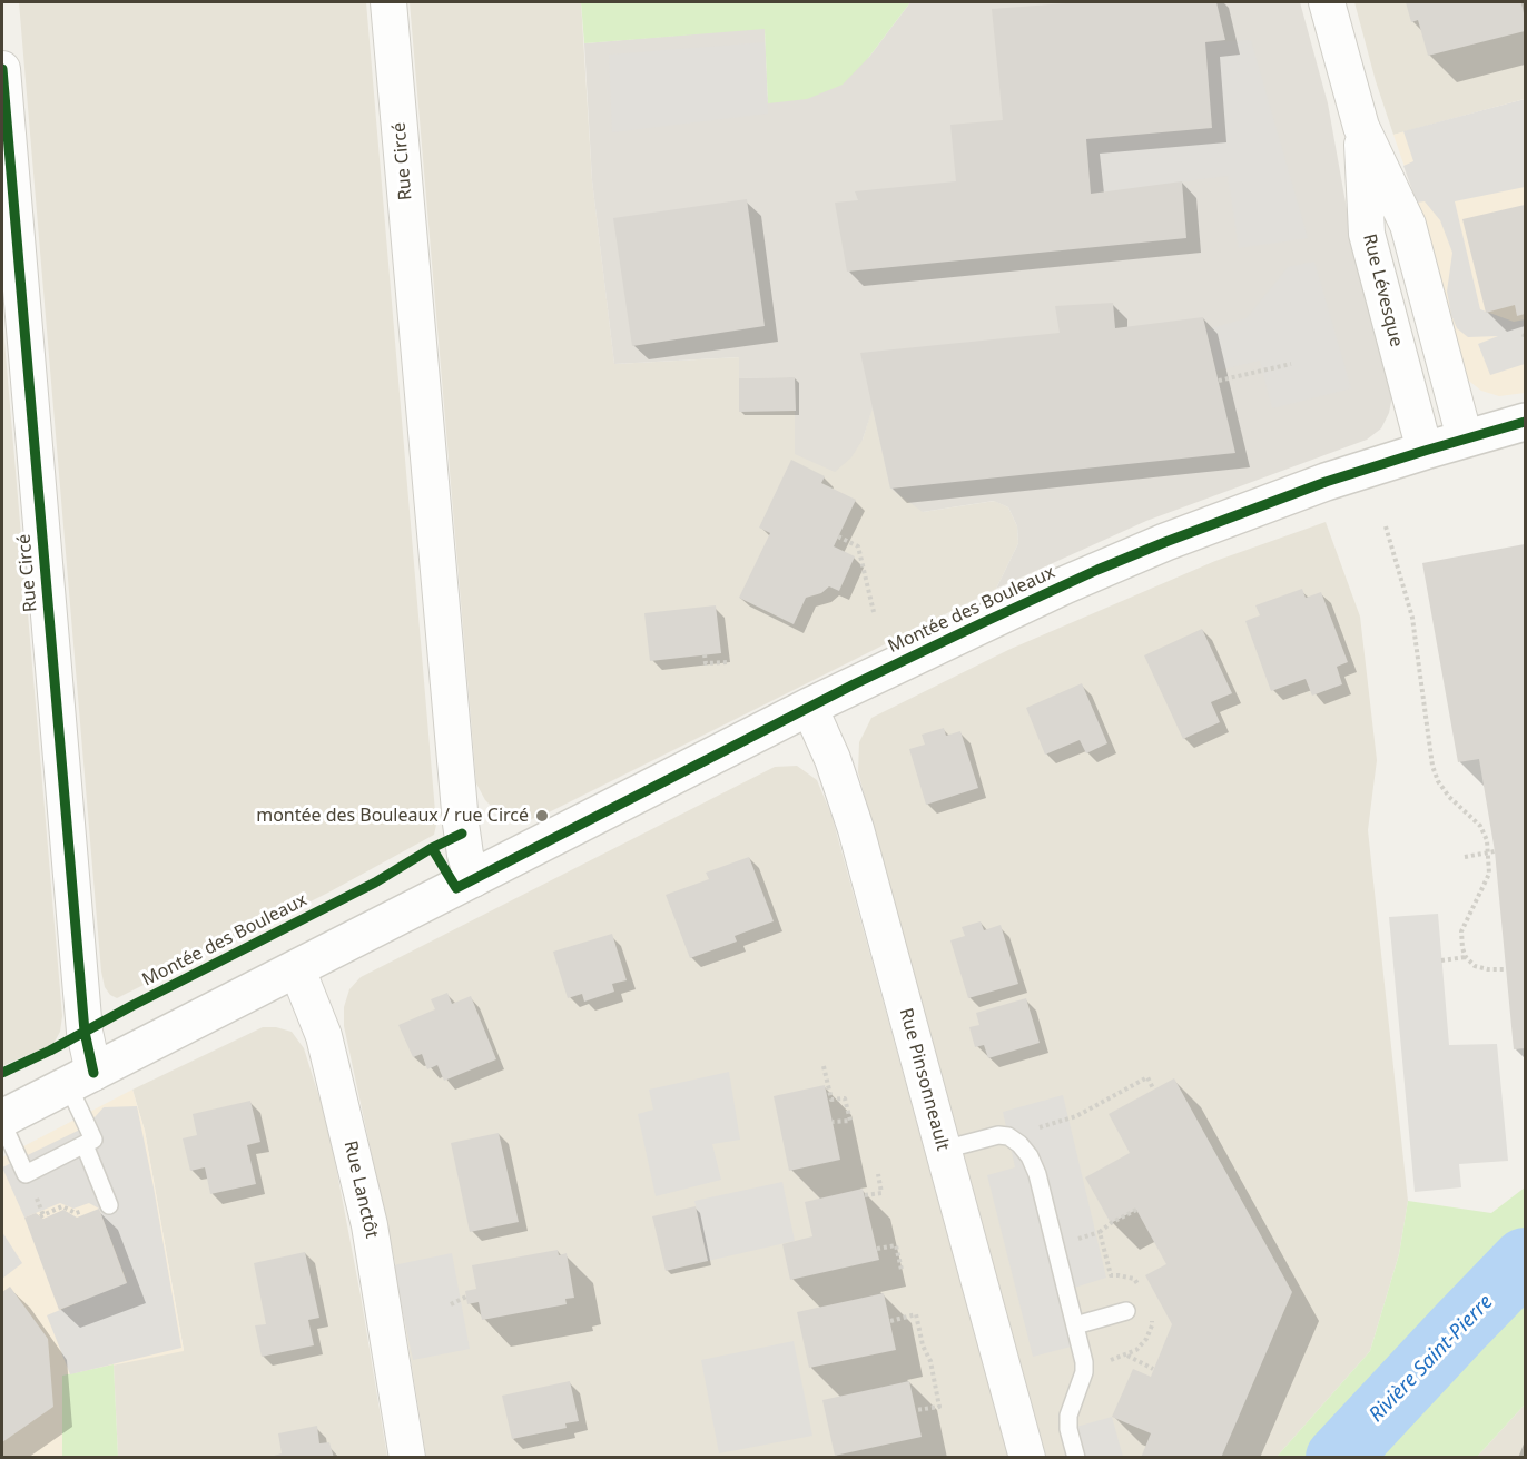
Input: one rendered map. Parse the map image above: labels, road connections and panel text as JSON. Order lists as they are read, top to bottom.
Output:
{
  "streets": {
    "street": [
      "Rue Circé",
      "Rue Lévesque",
      "Montée des Bouleaux",
      "Rue Pinsonneault",
      "Rue Lanctôt"
    ]
  },
  "crossings": [
    ["Rue Circé", "Montée des Bouleaux"],
    ["Rue Lévesque", "Montée des Bouleaux"],
    ["Montée des Bouleaux", "Rue Pinsonneault"],
    ["Montée des Bouleaux", "Rue Lanctôt"]
  ],
  "water": ["Rivière Saint-Pierre"],
  "places": ["montée des Bouleaux / rue Circé"]
}
